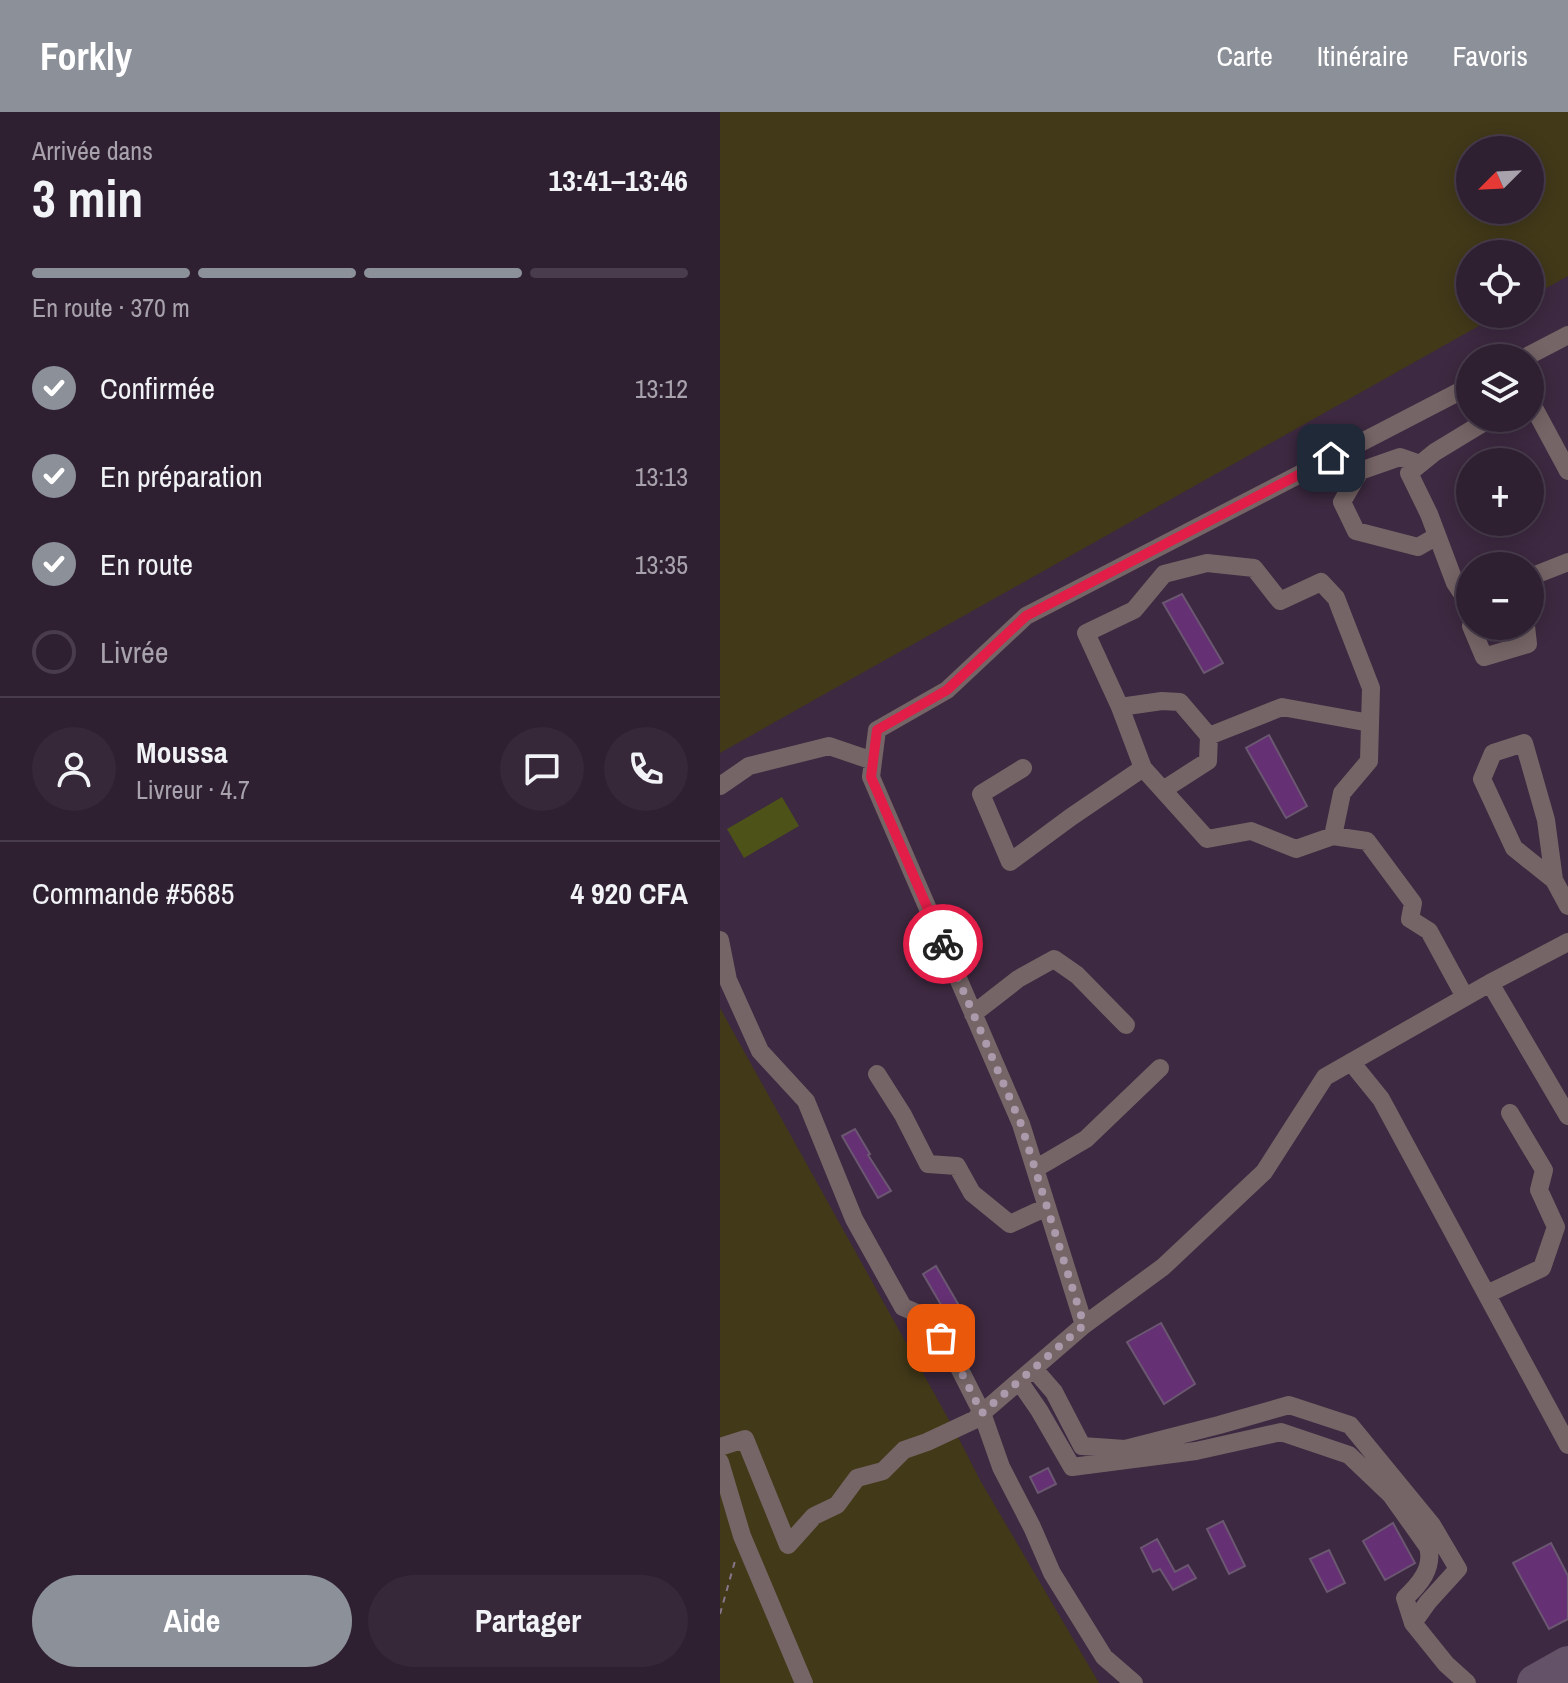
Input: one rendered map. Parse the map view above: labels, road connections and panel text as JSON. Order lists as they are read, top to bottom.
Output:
{
  "north": "bottom left",
  "page": {
    "header": "Forkly",
    "nav": ["Carte", "Itinéraire", "Favoris"],
    "heading": ["3 min", "Arrivée dans", "13:41–13:46"],
    "panel": [
      "Moussa",
      "Livreur · 4.7",
      "Commande #5685",
      "4 920 CFA"
    ],
    "map_buttons": ["+", "−"],
    "bar": "En route · 370 m",
    "list": [
      ["Confirmée", "13:12"],
      ["En préparation", "13:13"],
      ["En route", "13:35"],
      "Livrée"
    ],
    "buttons": ["Aide", "Partager"]
  }
}
